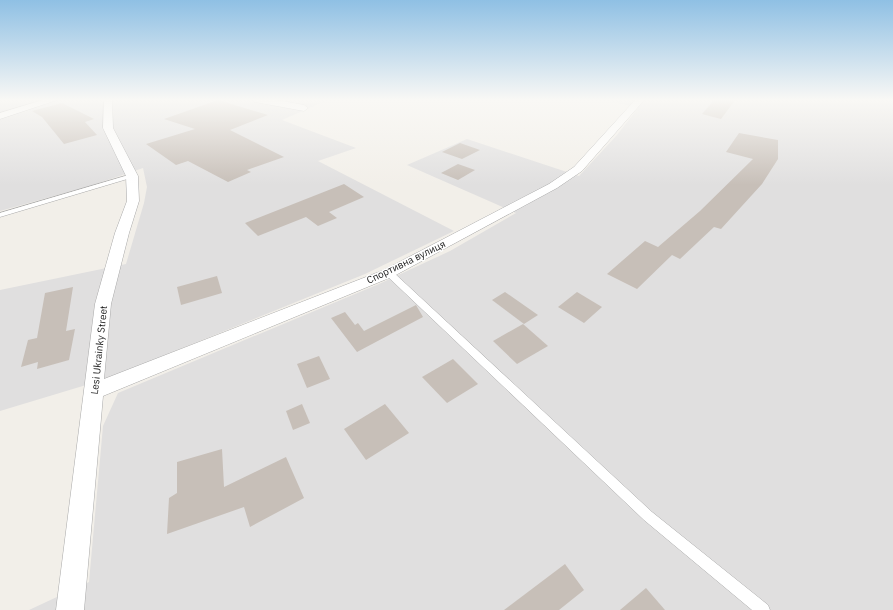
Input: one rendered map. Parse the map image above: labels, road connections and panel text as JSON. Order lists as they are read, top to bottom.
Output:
{
  "streets": {
    "street": ["Спортивна вулиця", "Lesi Ukrainky Street"]
  },
  "crossings": [
    ["Спортивна вулиця", "Lesi Ukrainky Street"]
  ]
}
